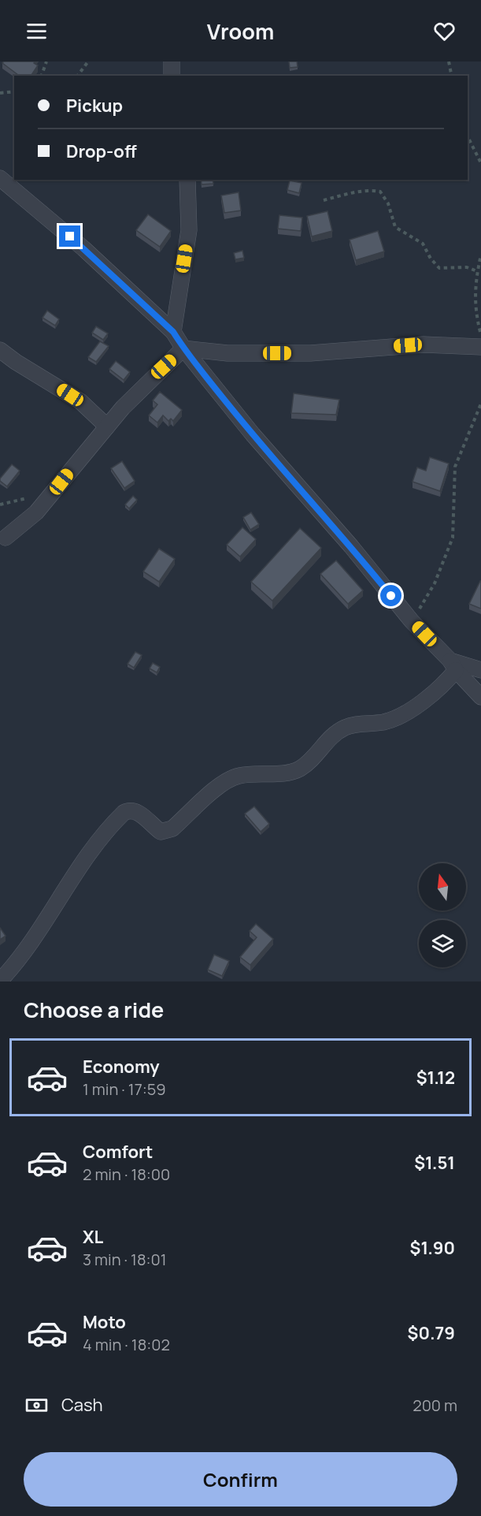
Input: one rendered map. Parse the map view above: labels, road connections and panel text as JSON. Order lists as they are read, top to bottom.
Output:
{
  "north": "top",
  "page": {
    "header": "Vroom",
    "banner": ["Pickup", "Drop-off"],
    "heading": "Choose a ride",
    "list": [
      {
        "name": "Economy",
        "note": "1 min · 17:59",
        "value": "$1.12"
      },
      {
        "name": "Comfort",
        "note": "2 min · 18:00",
        "value": "$1.51"
      },
      {
        "name": "XL",
        "note": "3 min · 18:01",
        "value": "$1.90"
      },
      {
        "name": "Moto",
        "note": "4 min · 18:02",
        "value": "$0.79"
      }
    ],
    "pay": ["Cash", "200 m"],
    "buttons": "Confirm"
  }
}
